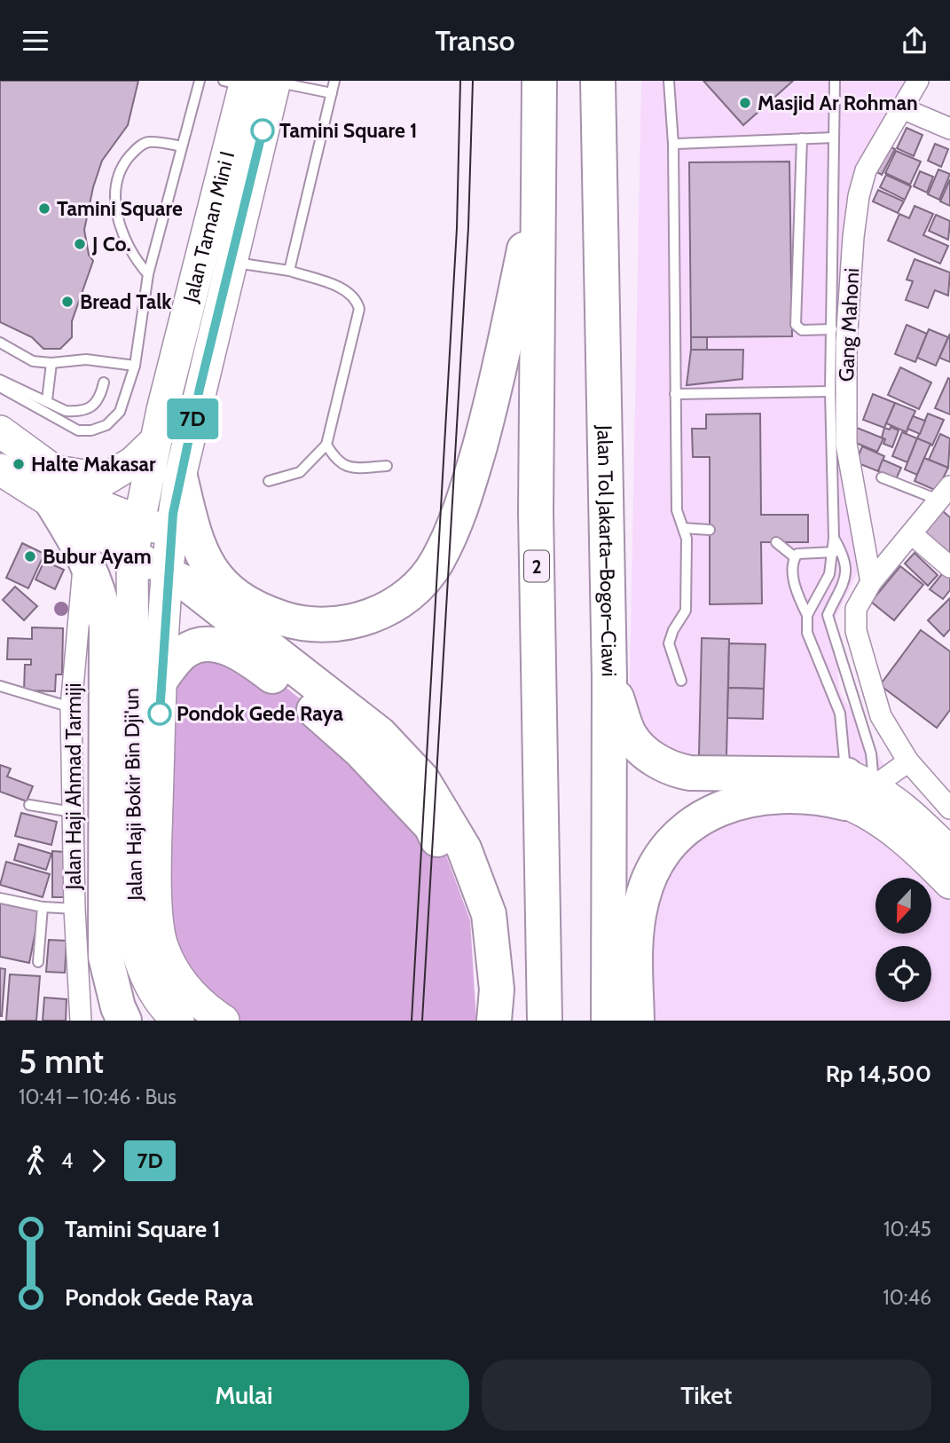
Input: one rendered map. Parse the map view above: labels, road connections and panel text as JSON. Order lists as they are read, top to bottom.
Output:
{
  "streets": {
    "highway": ["Jalan Tol Jakarta–Bogor–Ciawi", "2"],
    "main road": ["Jalan Taman Mini I", "Jalan Haji Bokir Bin Dji'un"],
    "street": ["Gang Mahoni", "Jalan Haji Ahmad Tarmiji"]
  },
  "crossings": [
    ["Jalan Taman Mini I", "Jalan Haji Bokir Bin Dji'un"]
  ],
  "places": [
    "Masjid Ar Rohman",
    "Tamini Square 1",
    "Tamini Square",
    "J Co.",
    "Bread Talk",
    "Halte Makasar",
    "Bubur Ayam",
    "Pondok Gede Raya"
  ],
  "lines": ["bus line 7D"],
  "north": "bottom",
  "page": {
    "header": "Transo",
    "on_map": "7D",
    "heading": ["5 mnt", "10:41 – 10:46 · Bus", "Rp 14,500"],
    "legs": ["4", "7D"],
    "list": [
      {
        "name": "Tamini Square 1",
        "value": "10:45"
      },
      {
        "name": "Pondok Gede Raya",
        "value": "10:46"
      }
    ],
    "buttons": ["Mulai", "Tiket"]
  }
}
